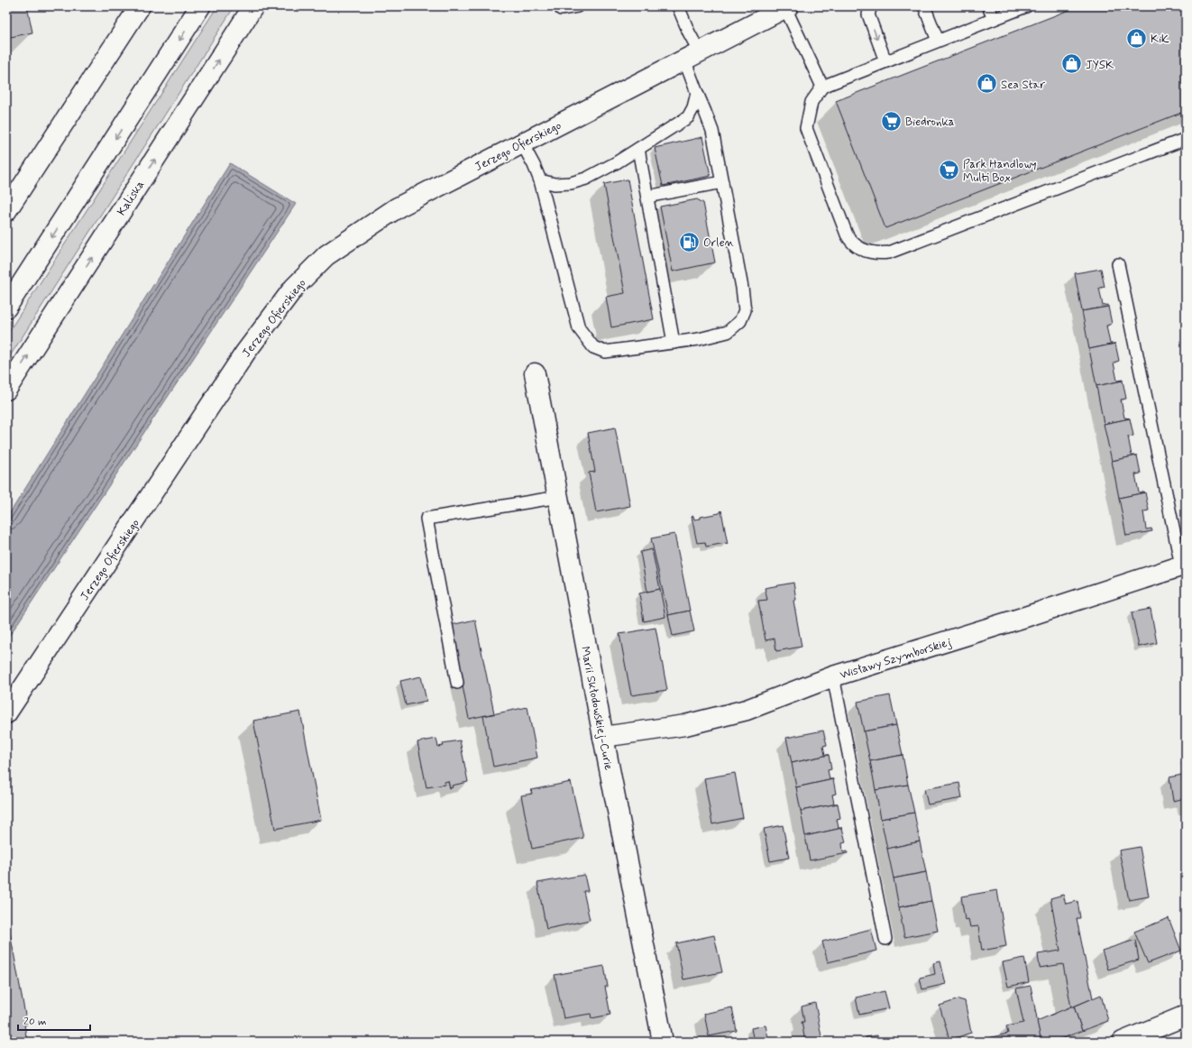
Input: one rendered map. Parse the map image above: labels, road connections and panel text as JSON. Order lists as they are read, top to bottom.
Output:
{
  "streets": {
    "street": [
      "Jerzego Ofierskiego",
      "Kaliska",
      "Wisławy Szymborskiej",
      "Marii Skłodowskiej-Curie"
    ]
  },
  "crossings": [
    ["Wisławy Szymborskiej", "Marii Skłodowskiej-Curie"]
  ],
  "places": {
    "shop": ["KiK", "JYSK", "Sea Star"],
    "supermarket": ["Biedronka", "Park Handlowy Multi Box"],
    "fuel station": ["Orlen"]
  },
  "scale_bar": "20 m"
}
